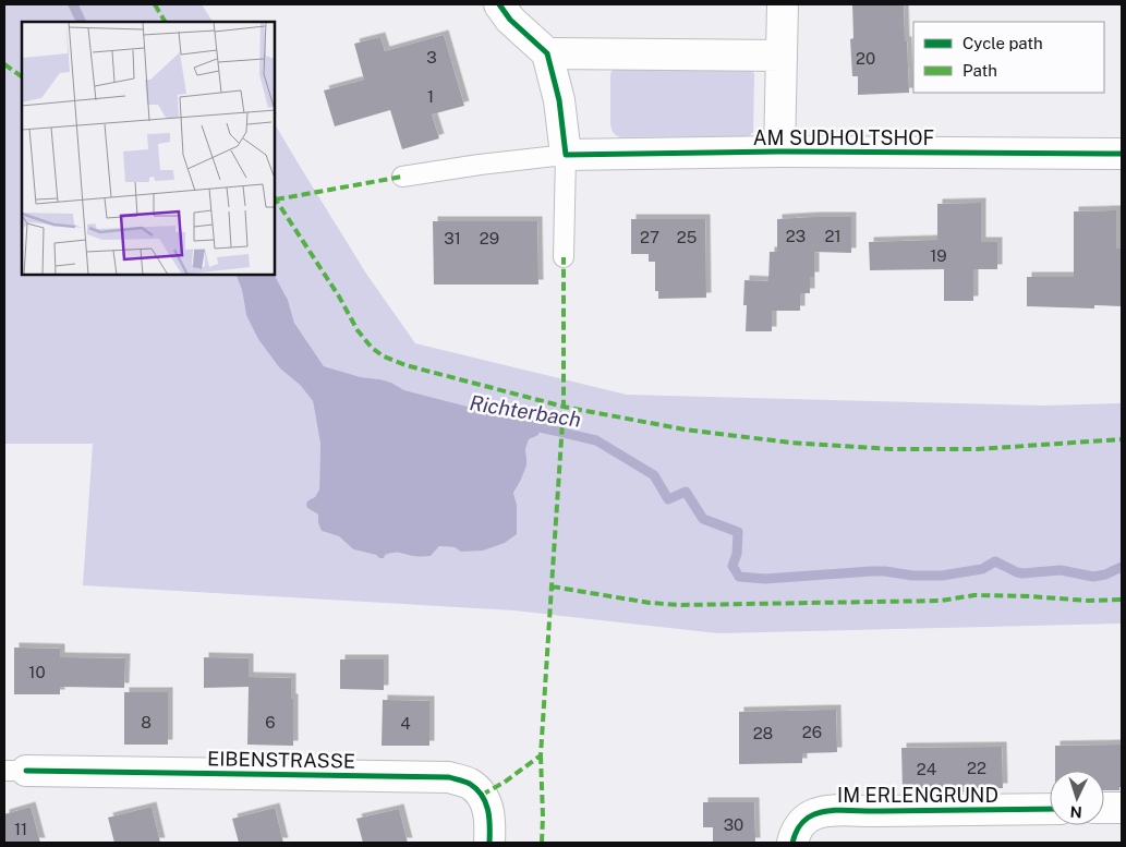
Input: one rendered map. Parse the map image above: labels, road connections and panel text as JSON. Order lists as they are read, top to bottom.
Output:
{
  "streets": {
    "street": ["AM SUDHOLTSHOF", "EIBENSTRASSE", "IM ERLENGRUND"]
  },
  "water": ["Richterbach"],
  "house_numbers": [
    "3",
    "20",
    "1",
    "23",
    "21",
    "27",
    "25",
    "31",
    "29",
    "19",
    "10",
    "8",
    "6",
    "4",
    "26",
    "28",
    "22",
    "24",
    "30",
    "11"
  ],
  "legend": ["Cycle path", "Path"],
  "north": "bottom"
}
